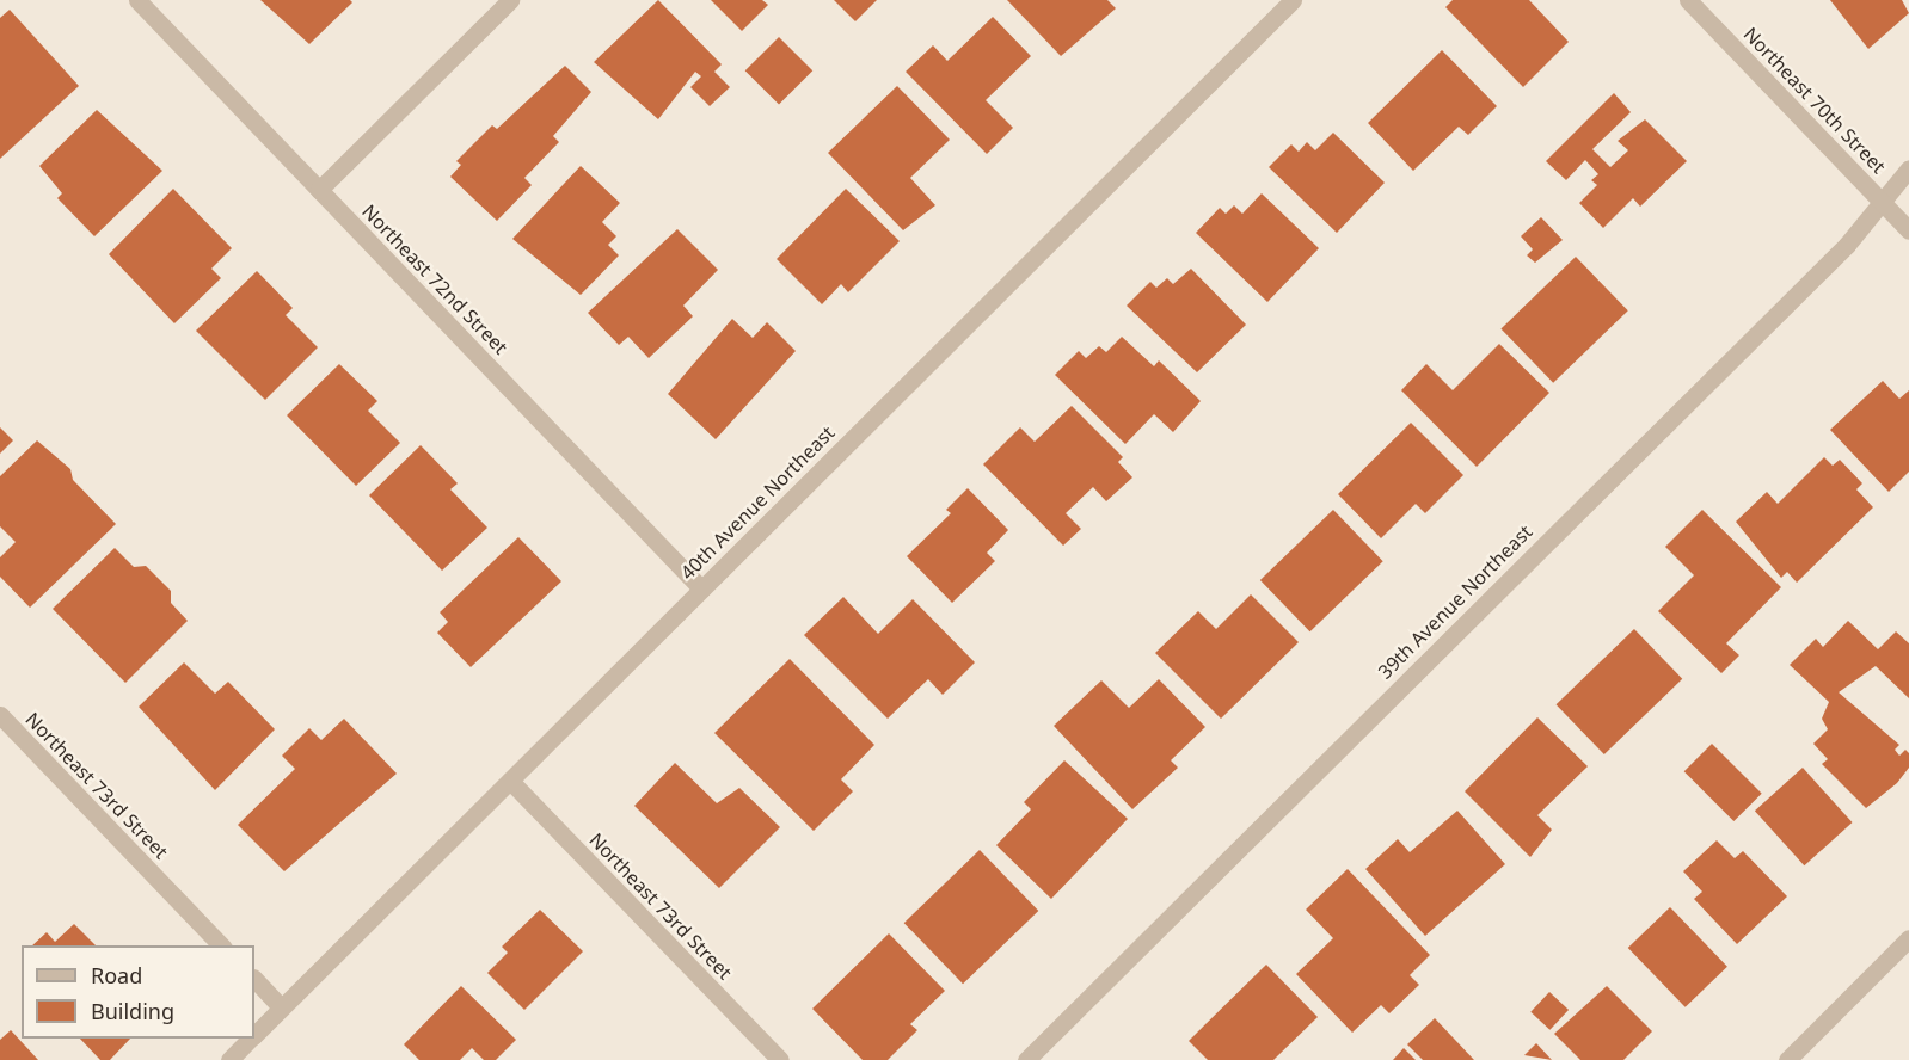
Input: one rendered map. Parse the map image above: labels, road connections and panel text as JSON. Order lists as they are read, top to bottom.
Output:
{
  "streets": {
    "street": [
      "Northeast 70th Street",
      "Northeast 72nd Street",
      "40th Avenue Northeast",
      "39th Avenue Northeast",
      "Northeast 73rd Street"
    ]
  },
  "crossings": [
    ["Northeast 70th Street", "39th Avenue Northeast"],
    ["Northeast 72nd Street", "40th Avenue Northeast"],
    ["40th Avenue Northeast", "Northeast 73rd Street"]
  ],
  "legend": ["Road", "Building"]
}
